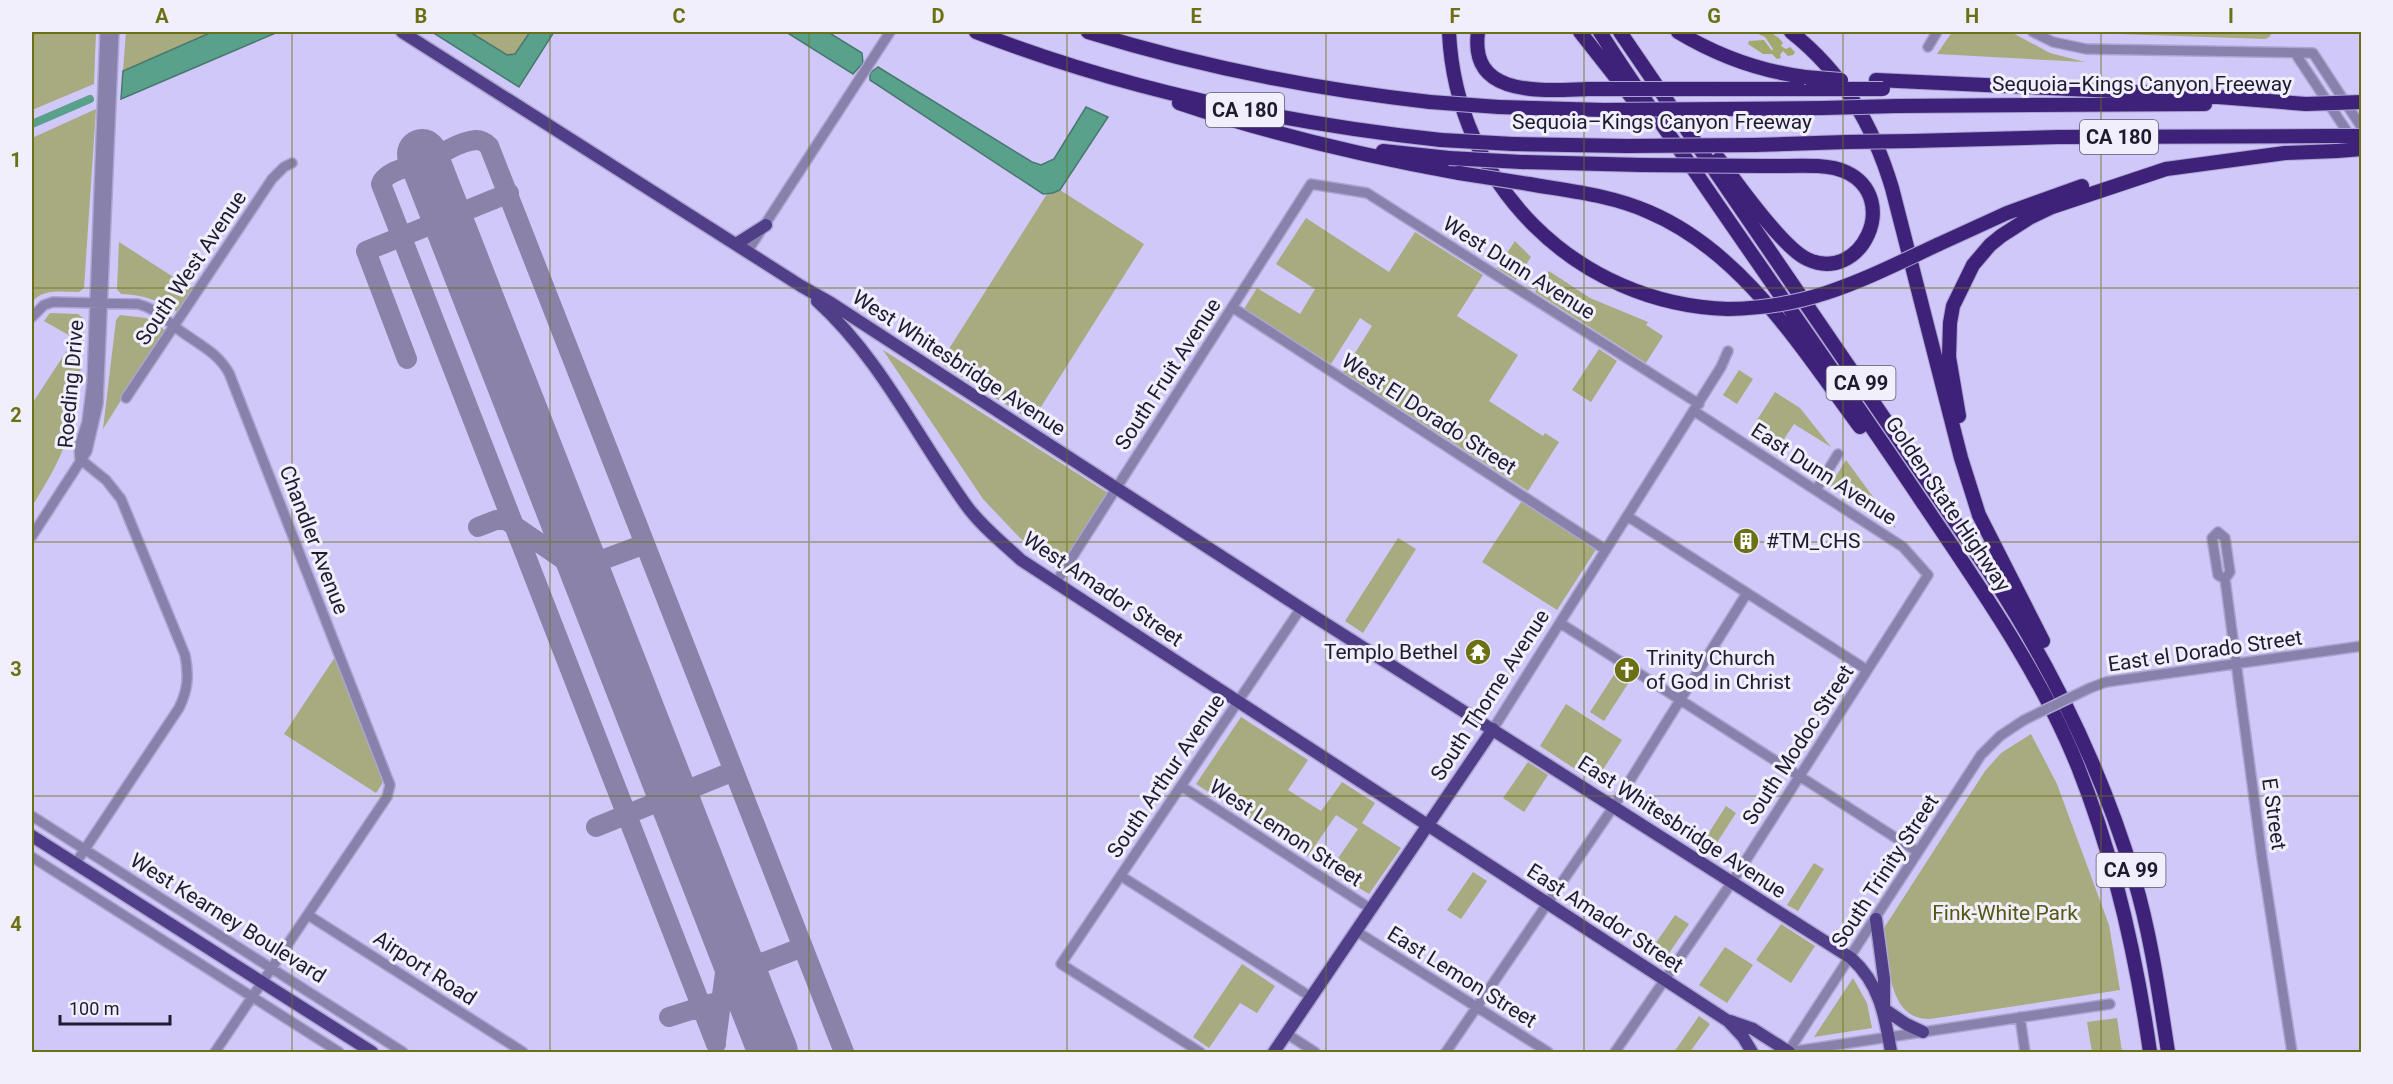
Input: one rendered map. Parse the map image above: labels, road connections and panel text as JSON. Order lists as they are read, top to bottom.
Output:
{
  "streets": {
    "highway": [
      "Sequoia–Kings Canyon Freeway",
      "CA 180",
      "CA 99",
      "Golden State Highway"
    ],
    "main road": [
      "West Whitesbridge Avenue",
      "West Amador Street",
      "South Thorne Avenue",
      "East Whitesbridge Avenue",
      "West Kearney Boulevard",
      "East Amador Street"
    ],
    "street": [
      "South West Avenue",
      "West Dunn Avenue",
      "South Fruit Avenue",
      "Roeding Drive",
      "West El Dorado Street",
      "East Dunn Avenue",
      "Chandler Avenue",
      "East el Dorado Street",
      "South Modoc Street",
      "South Arthur Avenue",
      "E Street",
      "West Lemon Street",
      "South Trinity Street",
      "Airport Road",
      "East Lemon Street"
    ]
  },
  "crossings": [
    ["Sequoia–Kings Canyon Freeway", "CA 180"],
    ["South West Avenue", "Chandler Avenue"],
    ["West Dunn Avenue", "South Fruit Avenue"],
    ["West Dunn Avenue", "East Dunn Avenue"],
    ["West Dunn Avenue", "South Thorne Avenue"],
    ["West Whitesbridge Avenue", "South Fruit Avenue"],
    ["West Whitesbridge Avenue", "West Amador Street"],
    ["West Whitesbridge Avenue", "South Thorne Avenue"],
    ["West Whitesbridge Avenue", "South Arthur Avenue"],
    ["West Whitesbridge Avenue", "East Whitesbridge Avenue"],
    ["South Fruit Avenue", "West El Dorado Street"],
    ["South Fruit Avenue", "West Amador Street"],
    ["Roeding Drive", "Chandler Avenue"],
    ["West El Dorado Street", "South Thorne Avenue"],
    ["East Dunn Avenue", "South Thorne Avenue"],
    ["East Dunn Avenue", "South Modoc Street"],
    ["Chandler Avenue", "Airport Road"],
    ["West Amador Street", "South Thorne Avenue"],
    ["West Amador Street", "South Arthur Avenue"],
    ["West Amador Street", "East Amador Street"],
    ["East el Dorado Street", "E Street"],
    ["East el Dorado Street", "South Trinity Street"],
    ["South Thorne Avenue", "East Whitesbridge Avenue"],
    ["South Thorne Avenue", "West Lemon Street"],
    ["South Thorne Avenue", "East Amador Street"],
    ["South Thorne Avenue", "East Lemon Street"],
    ["South Modoc Street", "East Whitesbridge Avenue"],
    ["South Modoc Street", "East Amador Street"],
    ["South Arthur Avenue", "West Lemon Street"],
    ["East Whitesbridge Avenue", "South Trinity Street"]
  ],
  "parks": ["Fink-White Park"],
  "places": {
    "building": ["#TM_CHS"],
    "temple": ["Templo Bethel"],
    "church": ["Trinity Church of God in Christ"]
  },
  "scale_bar": "100 m",
  "grid": {
    "columns": [
      "A",
      "B",
      "C",
      "D",
      "E",
      "F",
      "G",
      "H",
      "I"
    ],
    "rows": [
      "1",
      "2",
      "3",
      "4"
    ]
  }
}
